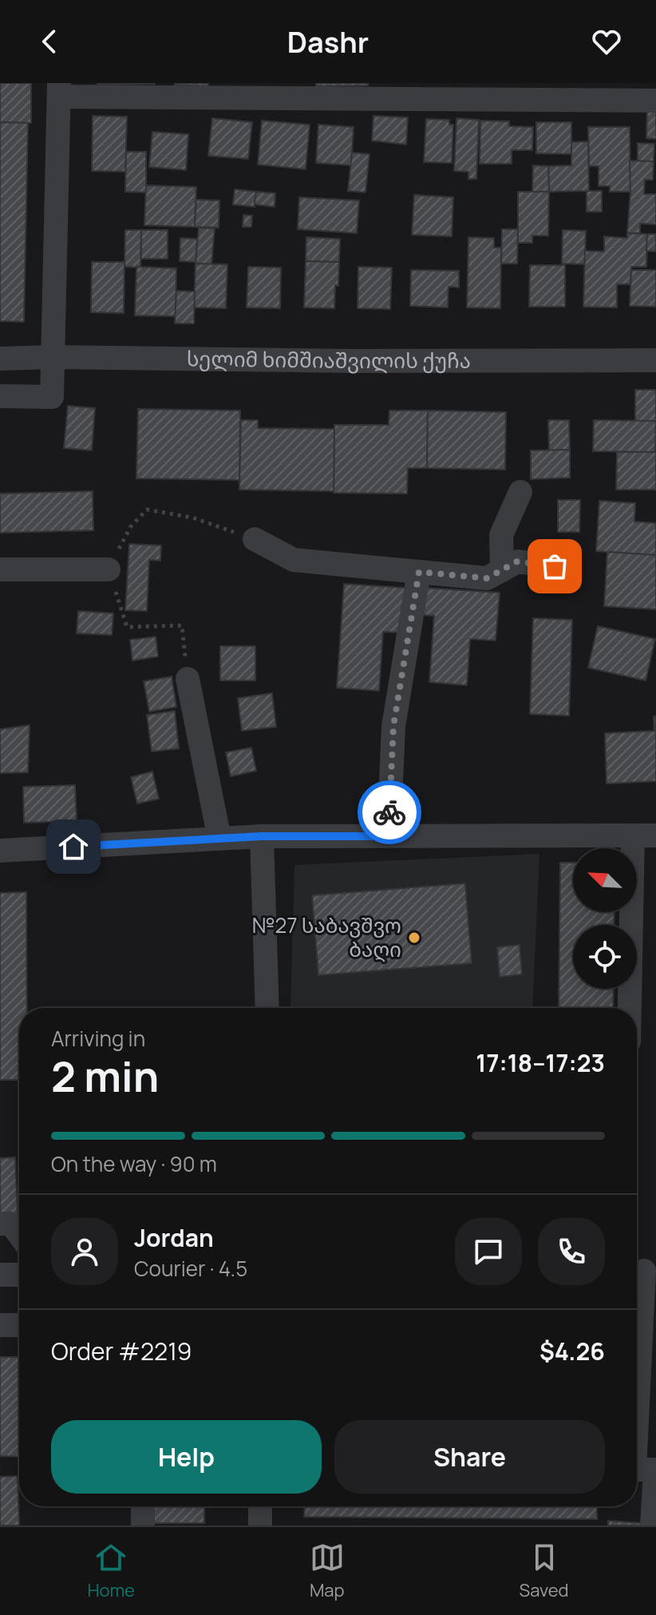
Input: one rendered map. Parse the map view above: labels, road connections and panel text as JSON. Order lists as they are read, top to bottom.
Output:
{
  "streets": {
    "street": ["სელიმ ხიმშიაშვილის ქუჩა"]
  },
  "places": ["№27 საბავშვო ბაღი"],
  "north": "top left",
  "page": {
    "header": "Dashr",
    "heading": ["2 min", "Arriving in", "17:18–17:23"],
    "panel": [
      "Jordan",
      "Courier · 4.5",
      "Order #2219",
      "$4.26"
    ],
    "bar": "On the way · 90 m",
    "buttons": ["Help", "Share"],
    "tabs": ["Home", "Map", "Saved"]
  }
}
